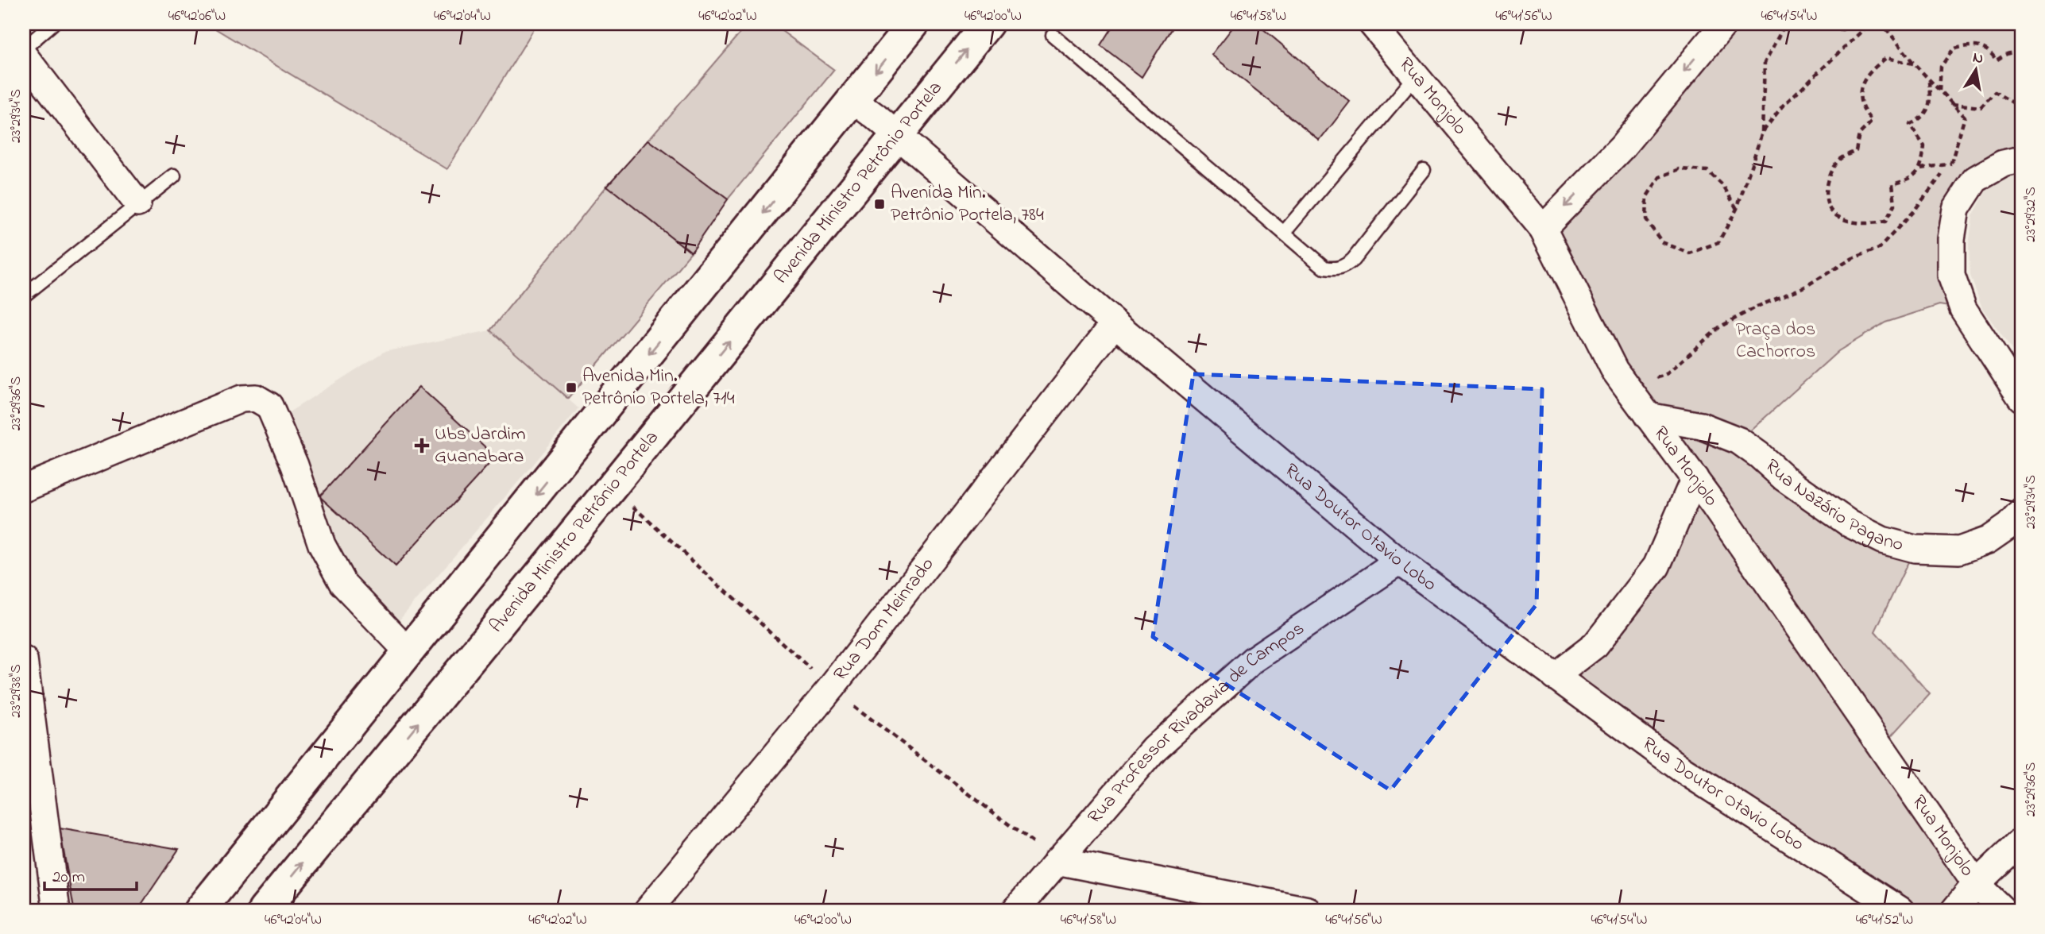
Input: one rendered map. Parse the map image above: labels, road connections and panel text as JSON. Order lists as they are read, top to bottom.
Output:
{
  "streets": {
    "main road": ["Avenida Ministro Petrônio Portela"],
    "street": [
      "Rua Monjolo",
      "Rua Nazário Pagano",
      "Rua Doutor Otavio Lobo",
      "Rua Dom Meinrado",
      "Rua Professor Rivadavia de Campos"
    ]
  },
  "crossings": [
    ["Rua Monjolo", "Rua Nazário Pagano"],
    ["Avenida Ministro Petrônio Portela", "Rua Doutor Otavio Lobo"],
    ["Rua Doutor Otavio Lobo", "Rua Dom Meinrado"],
    ["Rua Doutor Otavio Lobo", "Rua Professor Rivadavia de Campos"]
  ],
  "parks": ["Praça dos Cachorros"],
  "places": {
    "transit": ["Avenida Min. Petrônio Portela, 784", "Avenida Min. Petrônio Portela, 714"],
    "health": ["Ubs Jardim Guanabara"]
  },
  "scale_bar": "20 m",
  "north": "top",
  "coordinates": [
    "46°42'06\"W",
    "46°42'04\"W",
    "46°42'02\"W",
    "46°42'00\"W",
    "46°41'58\"W",
    "46°41'56\"W",
    "46°41'54\"W",
    "23°29'34\"S",
    "23°29'32\"S",
    "23°29'36\"S",
    "23°29'38\"S",
    "46°41'52\"W"
  ]
}
